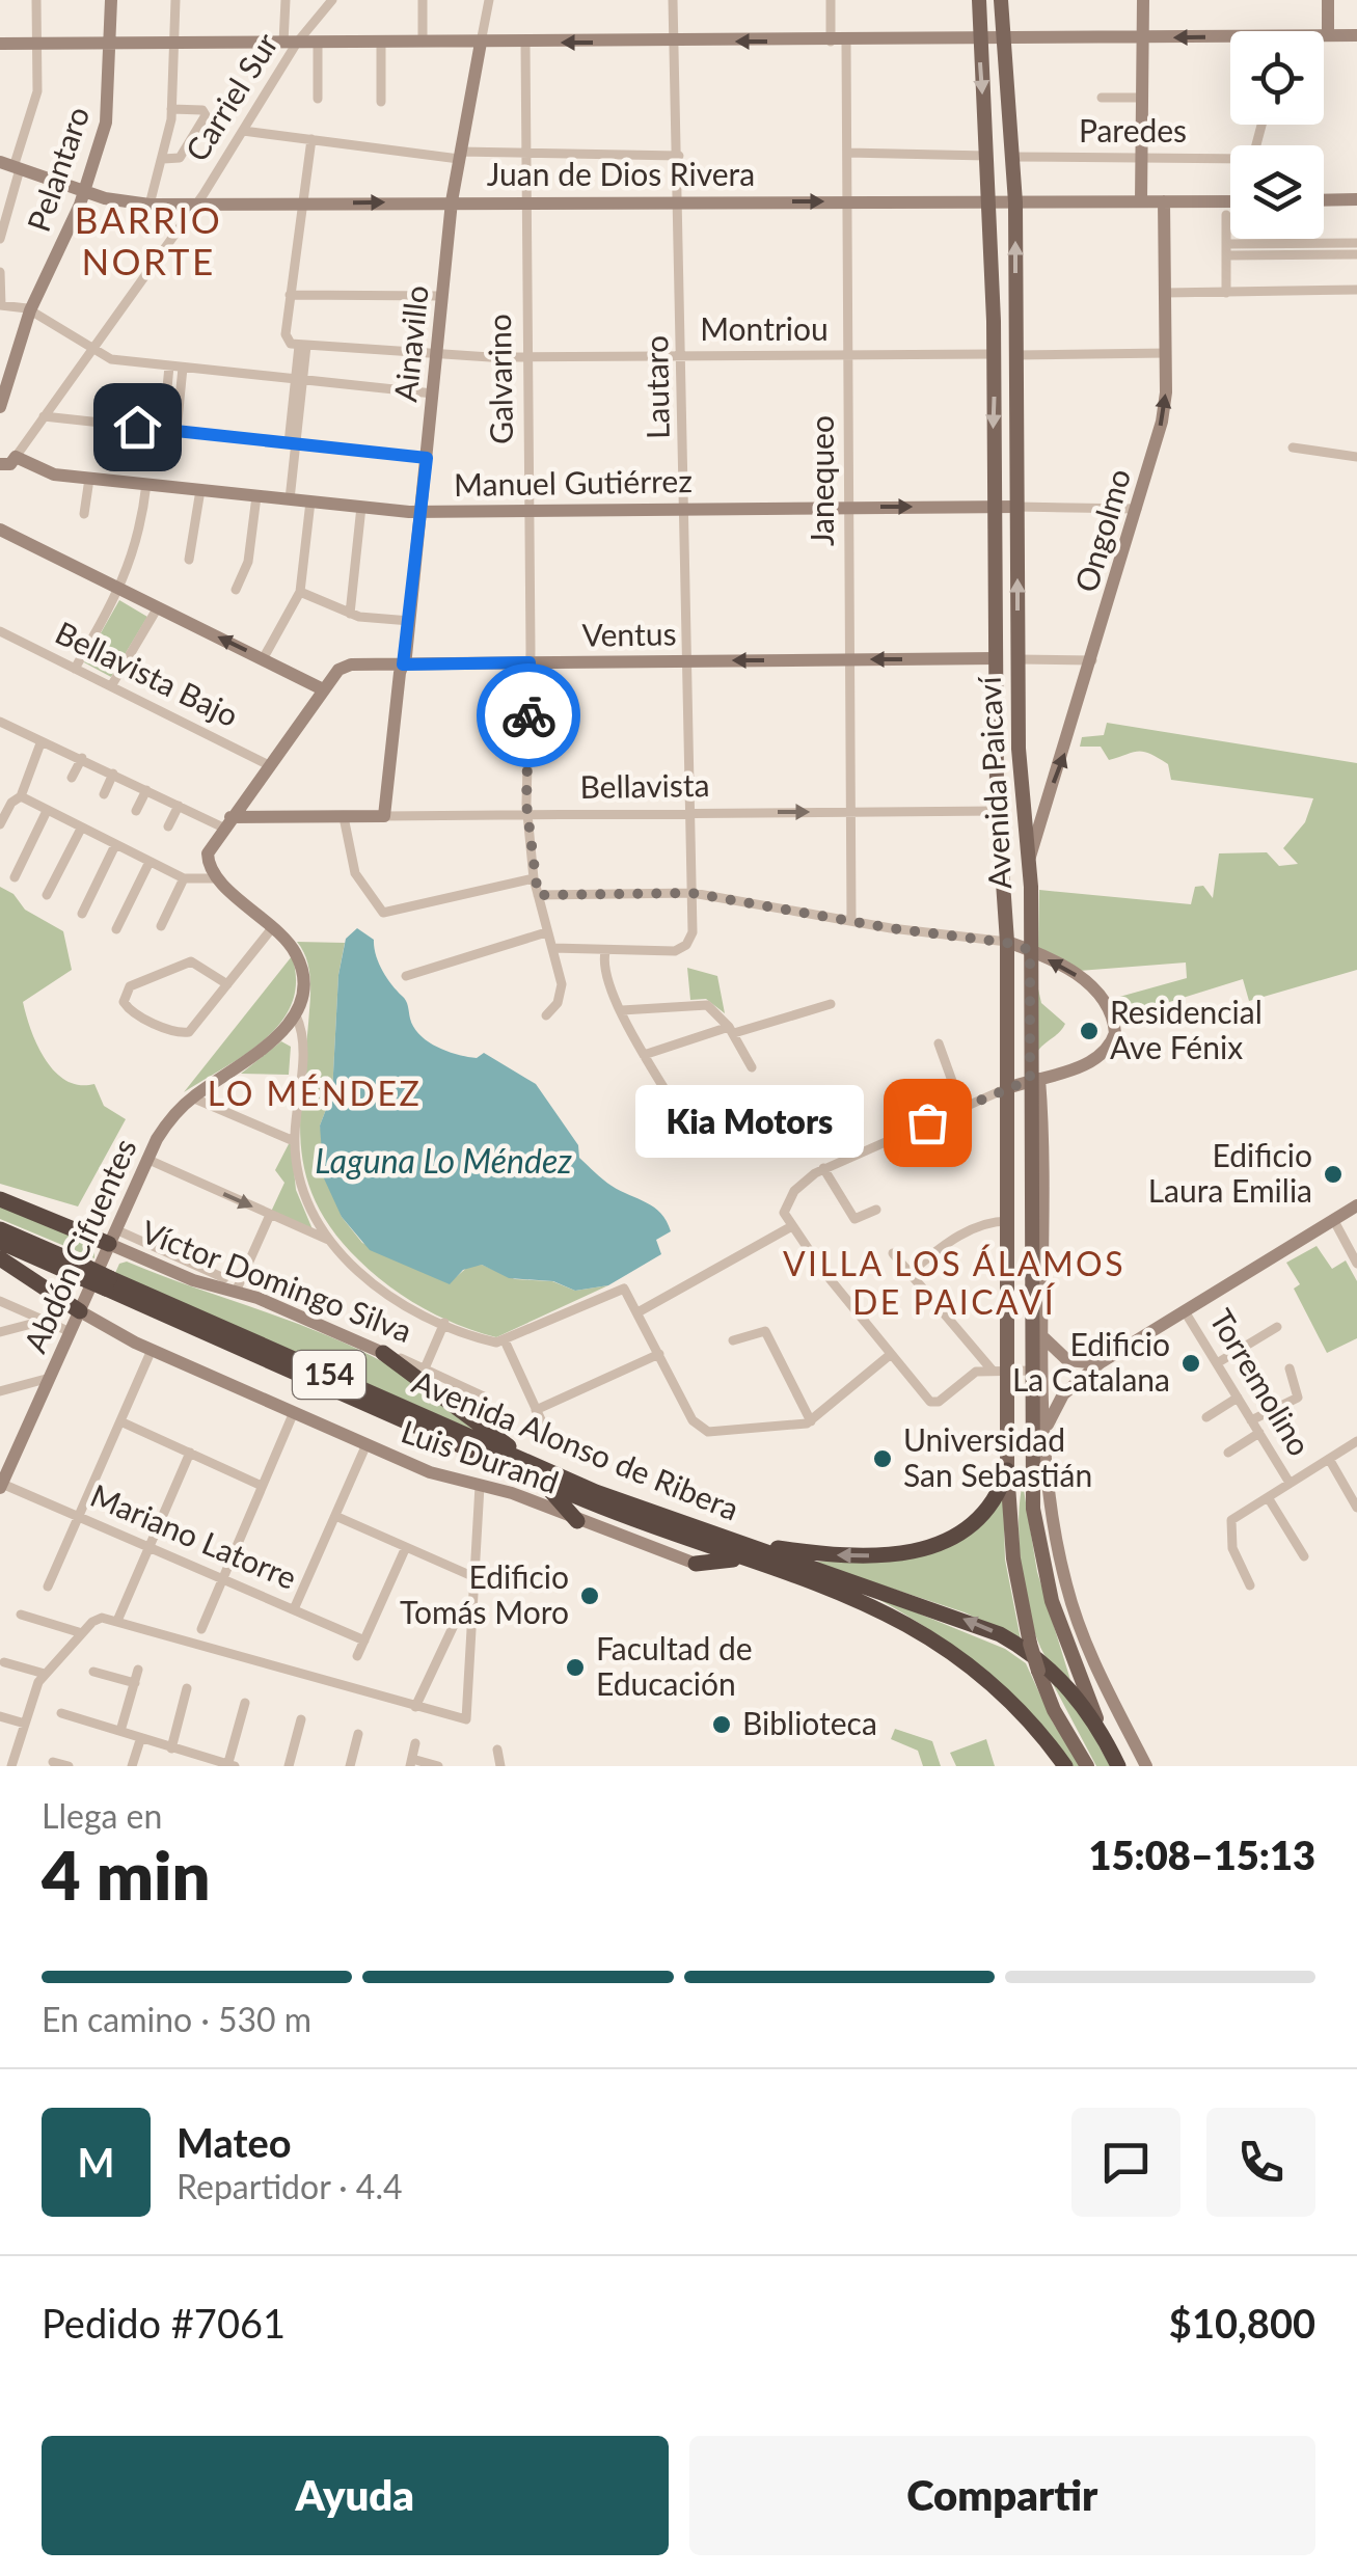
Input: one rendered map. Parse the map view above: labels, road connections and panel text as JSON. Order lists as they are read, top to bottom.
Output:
{
  "streets": {
    "highway": ["154", "Avenida Alonso de Ribera"],
    "main road": ["Avenida Paicaví"],
    "street": [
      "Carriel Sur",
      "Paredes",
      "Pelantaro",
      "Juan de Dios Rivera",
      "Montriou",
      "Ainavillo",
      "Galvarino",
      "Lautaro",
      "Janequeo",
      "Manuel Gutiérrez",
      "Ongolmo",
      "Ventus",
      "Bellavista Bajo",
      "Bellavista",
      "Abdón Cifuentes",
      "Víctor Domingo Silva",
      "Torremolino",
      "Luis Durand",
      "Mariano Latorre"
    ]
  },
  "crossings": [
    ["Carriel Sur", "Juan de Dios Rivera"],
    ["Carriel Sur", "Manuel Gutiérrez"],
    ["Paredes", "Avenida Paicaví"],
    ["Pelantaro", "Juan de Dios Rivera"],
    ["Juan de Dios Rivera", "Ainavillo"],
    ["Juan de Dios Rivera", "Galvarino"],
    ["Juan de Dios Rivera", "Lautaro"],
    ["Juan de Dios Rivera", "Janequeo"],
    ["Juan de Dios Rivera", "Ongolmo"],
    ["Juan de Dios Rivera", "Avenida Paicaví"],
    ["Montriou", "Ainavillo"],
    ["Montriou", "Galvarino"],
    ["Montriou", "Lautaro"],
    ["Montriou", "Janequeo"],
    ["Montriou", "Avenida Paicaví"],
    ["Ainavillo", "Manuel Gutiérrez"],
    ["Ainavillo", "Ventus"],
    ["Ainavillo", "Bellavista"],
    ["Galvarino", "Lautaro"],
    ["Galvarino", "Manuel Gutiérrez"],
    ["Galvarino", "Ventus"],
    ["Galvarino", "Bellavista"],
    ["Lautaro", "Manuel Gutiérrez"],
    ["Lautaro", "Ventus"],
    ["Lautaro", "Bellavista"],
    ["Janequeo", "Manuel Gutiérrez"],
    ["Janequeo", "Ventus"],
    ["Janequeo", "Bellavista"],
    ["Manuel Gutiérrez", "Ongolmo"],
    ["Manuel Gutiérrez", "Avenida Paicaví"],
    ["Ongolmo", "Avenida Paicaví"],
    ["Ventus", "Avenida Paicaví"],
    ["Avenida Paicaví", "Bellavista"],
    ["Avenida Paicaví", "154"],
    ["Avenida Paicaví", "Avenida Alonso de Ribera"],
    ["Abdón Cifuentes", "Víctor Domingo Silva"],
    ["Abdón Cifuentes", "Luis Durand"],
    ["Abdón Cifuentes", "Mariano Latorre"],
    ["154", "Avenida Alonso de Ribera"]
  ],
  "one_way": ["Ongolmo", "Ventus"],
  "districts": ["BARRIO NORTE", "LO MÉNDEZ", "VILLA LOS ÁLAMOS DE PAICAVÍ"],
  "water": ["Laguna Lo Méndez"],
  "places": [
    "Residencial Ave Fénix",
    "Kia Motors",
    "Edificio Laura Emilia",
    "Edificio La Catalana",
    "Universidad San Sebastián",
    "Edificio Tomás Moro",
    "Facultad de Educación",
    "Biblioteca"
  ],
  "page": {
    "bubble": "Kia Motors",
    "heading": ["4 min", "Llega en", "15:08–15:13"],
    "panel": [
      "Mateo",
      "Repartidor · 4.4",
      "Pedido #7061",
      "$10,800"
    ],
    "bar": "En camino · 530 m",
    "round": "M",
    "buttons": ["Ayuda", "Compartir"]
  }
}
